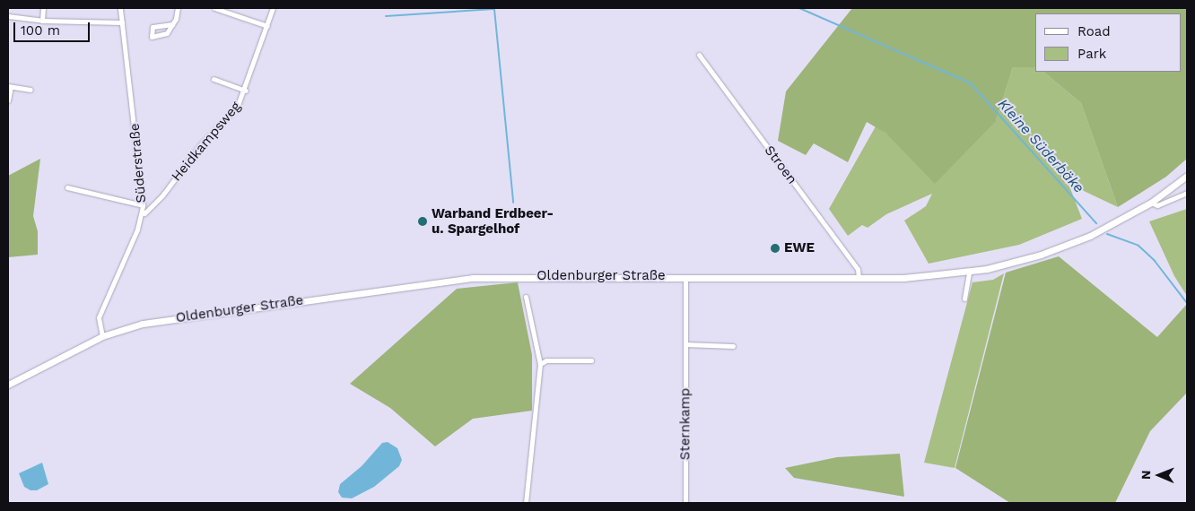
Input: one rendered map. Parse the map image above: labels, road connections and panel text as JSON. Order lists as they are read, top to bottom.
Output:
{
  "streets": {
    "main road": ["Oldenburger Straße"],
    "street": [
      "Heidkampsweg",
      "Süderstraße",
      "Stroen",
      "Sternkamp"
    ]
  },
  "crossings": [
    ["Heidkampsweg", "Süderstraße"],
    ["Süderstraße", "Oldenburger Straße"],
    ["Stroen", "Oldenburger Straße"],
    ["Oldenburger Straße", "Sternkamp"]
  ],
  "water": ["Kleine Süderbäke"],
  "places": ["Warband Erdbeer- u. Spargelhof", "EWE"],
  "legend": ["Road", "Park"],
  "scale_bar": "100 m",
  "north": "left"
}
